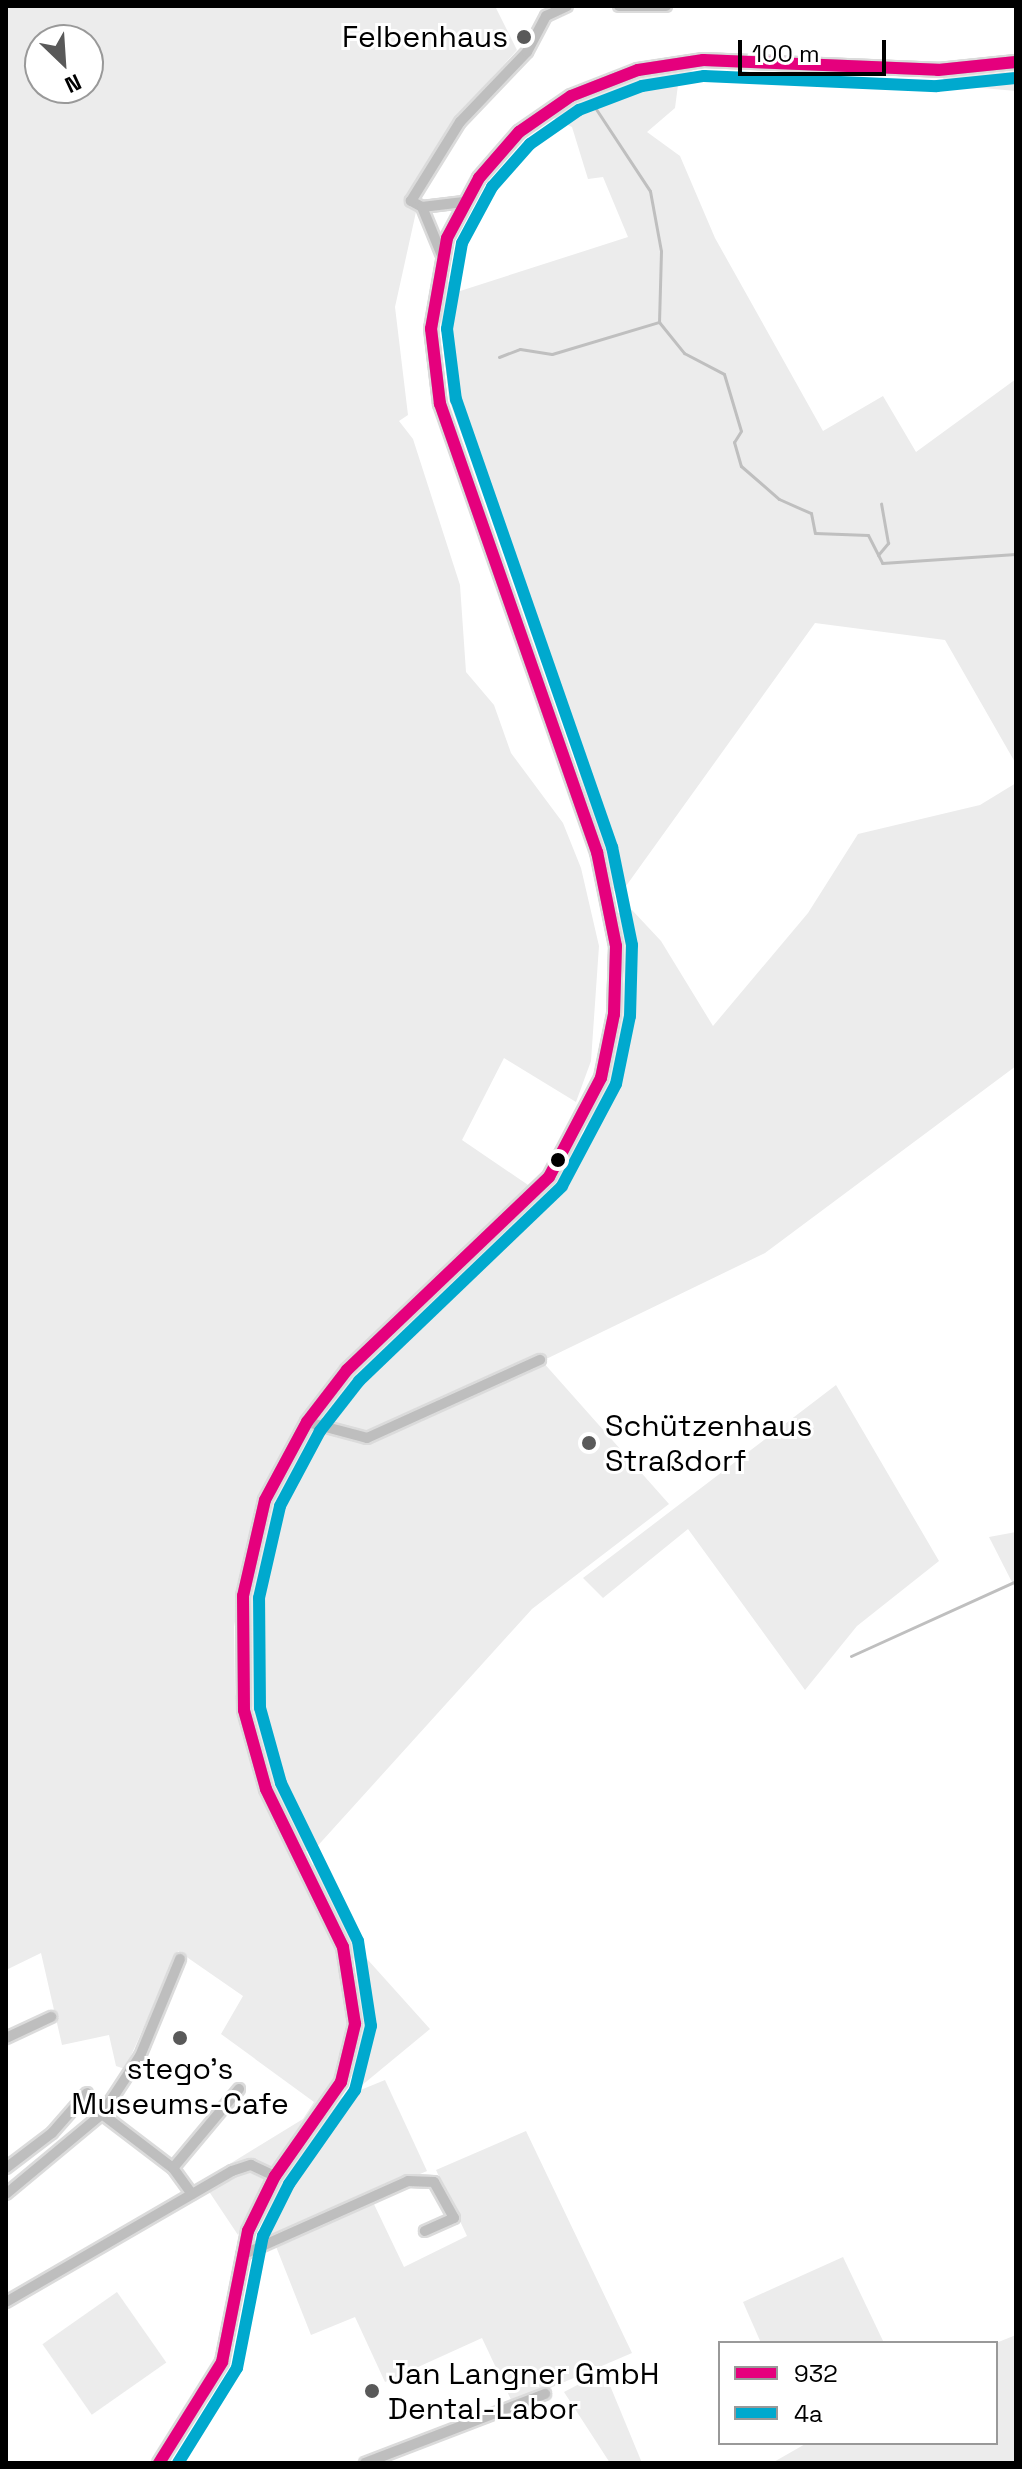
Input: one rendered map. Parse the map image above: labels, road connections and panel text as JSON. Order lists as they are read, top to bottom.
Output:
{
  "places": [
    "Felbenhaus",
    "Schützenhaus Straßdorf",
    "stego's Museums-Cafe",
    "Jan Langner GmbH Dental-Labor"
  ],
  "lines": ["transit line 932", "transit line 4a"],
  "legend": ["932", "4a"],
  "scale_bar": "100 m",
  "north": "bottom right"
}
